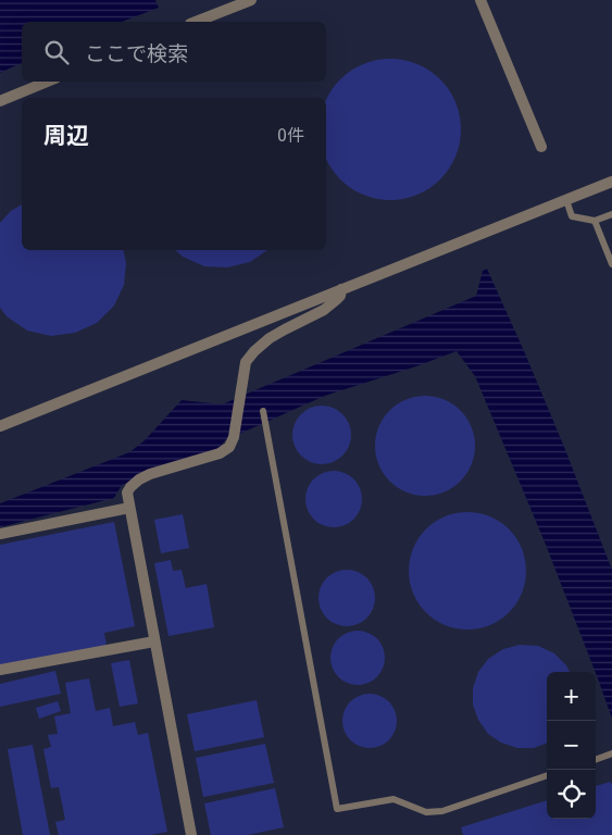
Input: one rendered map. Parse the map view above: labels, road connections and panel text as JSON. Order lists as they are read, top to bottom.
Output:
{
  "page": {
    "search": "ここで検索",
    "heading": ["周辺", "0件"],
    "map_buttons": ["+", "−"]
  }
}
